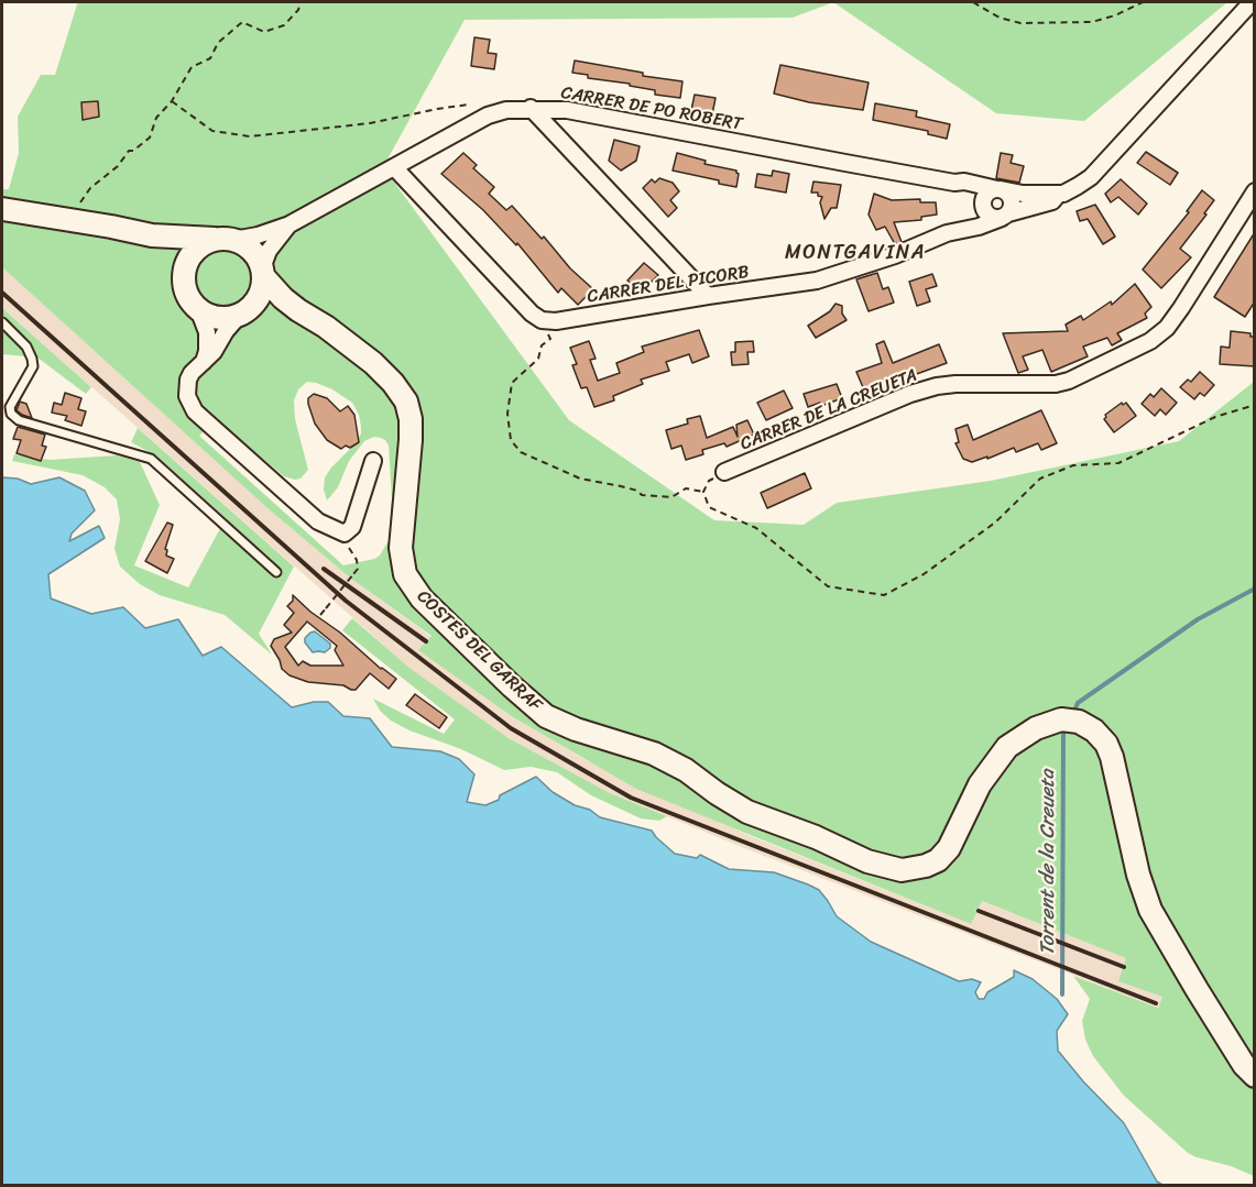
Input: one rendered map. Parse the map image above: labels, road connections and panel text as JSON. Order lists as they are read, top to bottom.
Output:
{
  "streets": {
    "main road": ["COSTES DEL GARRAF"],
    "street": ["CARRER DE PO ROBERT", "CARRER DEL PICORB", "CARRER DE LA CREUETA"]
  },
  "crossings": [
    ["CARRER DE PO ROBERT", "CARRER DEL PICORB"],
    ["CARRER DE PO ROBERT", "COSTES DEL GARRAF"]
  ],
  "districts": ["MONTGAVINA"],
  "water": ["Torrent de la Creueta"]
}
